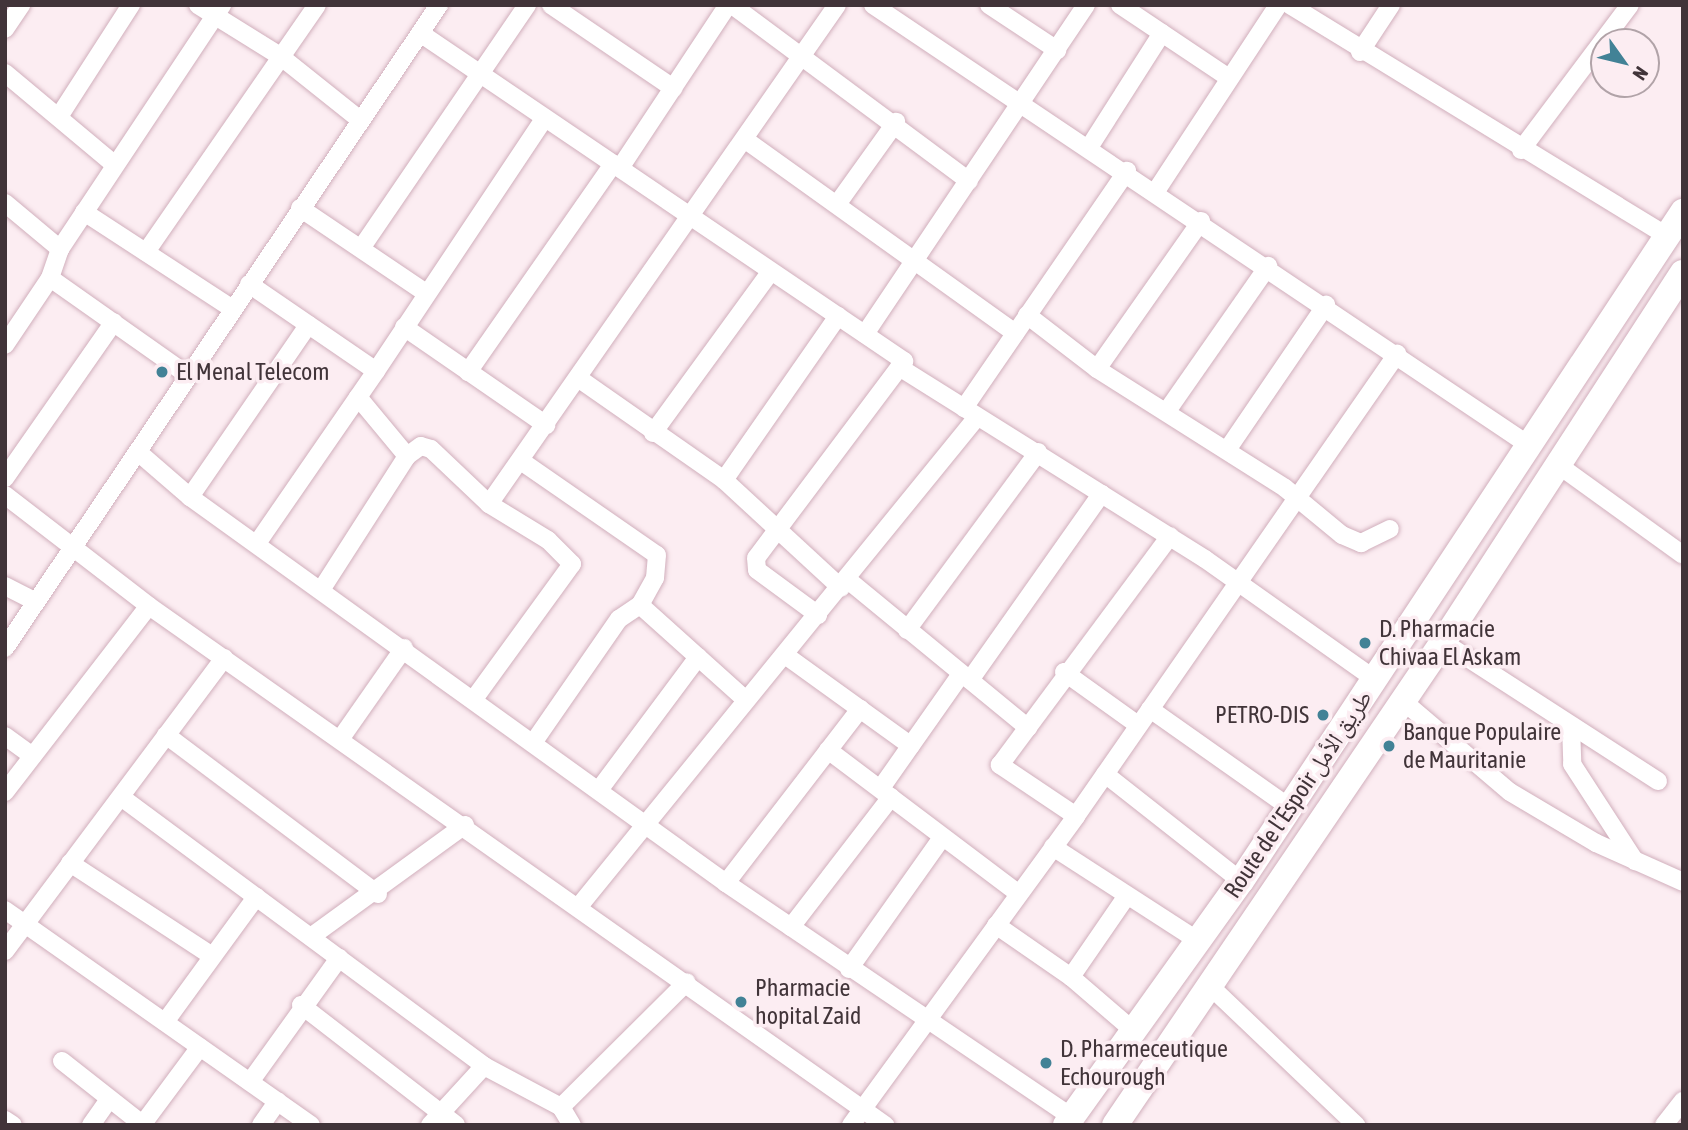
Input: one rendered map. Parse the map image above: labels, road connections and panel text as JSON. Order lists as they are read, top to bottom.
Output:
{
  "streets": {
    "highway": ["Route de l’Espoir طريق الأمل"]
  },
  "places": [
    "El Menal Telecom",
    "D. Pharmacie Chivaa El Askam",
    "PETRO-DIS",
    "Banque Populaire de Mauritanie",
    "Pharmacie hopital Zaid",
    "D. Pharmeceutique Echourough"
  ],
  "north": "bottom right"
}
